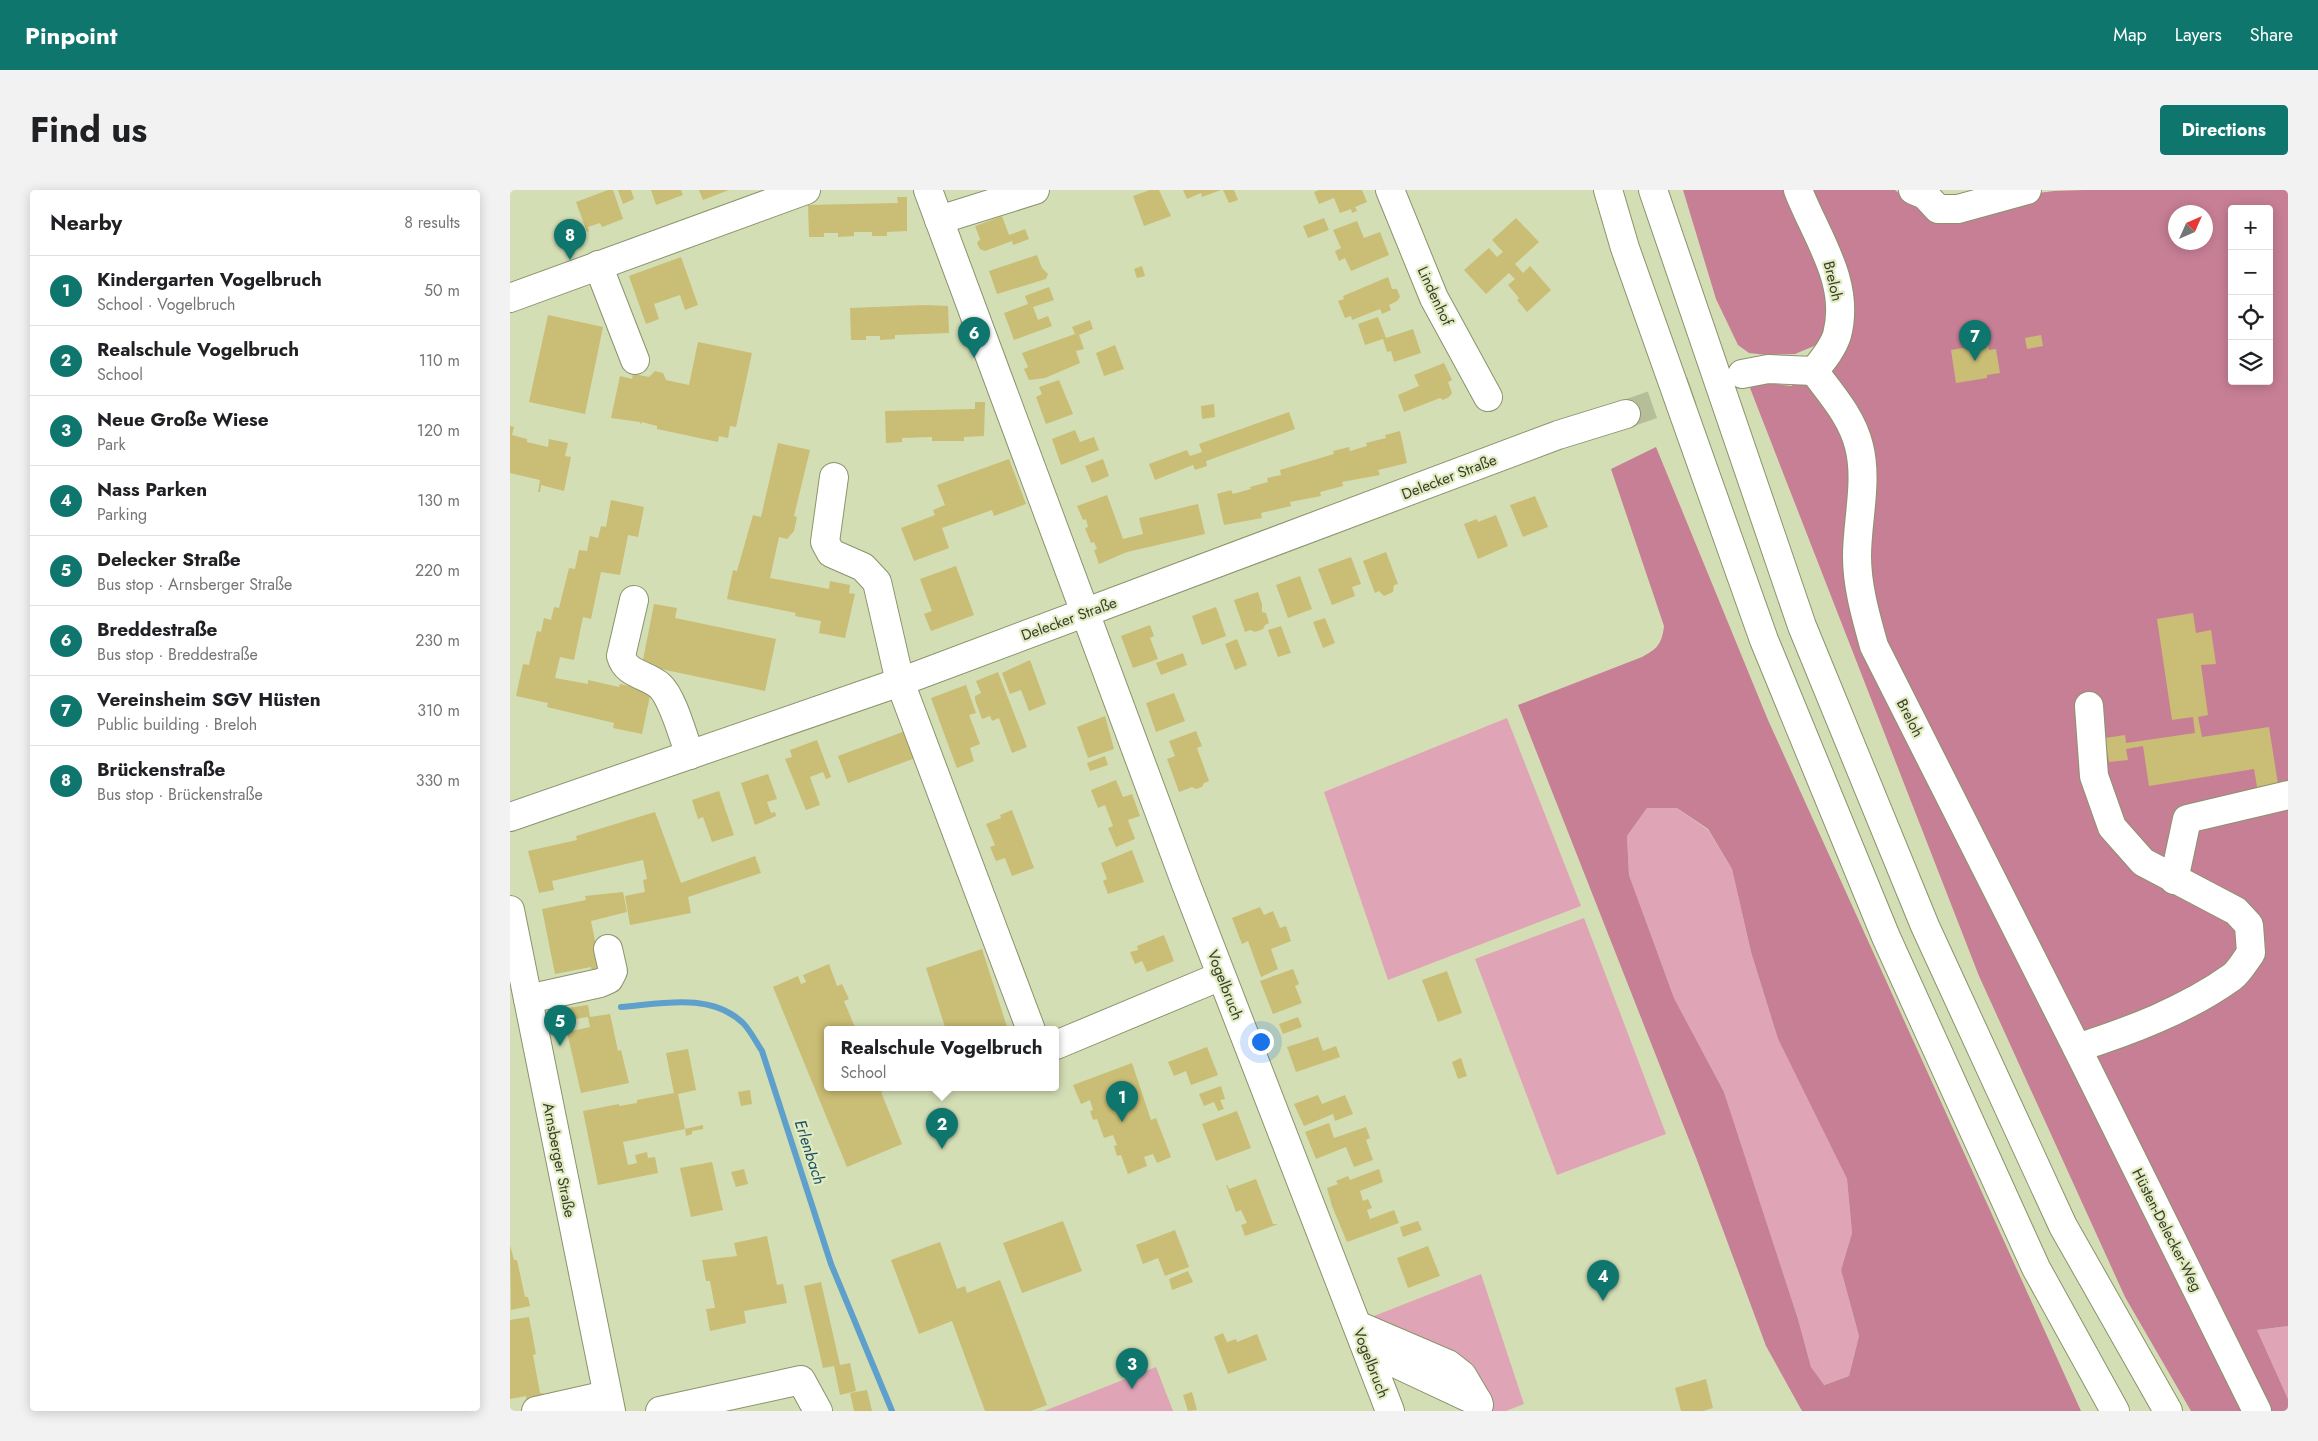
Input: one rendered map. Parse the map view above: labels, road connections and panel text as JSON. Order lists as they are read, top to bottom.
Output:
{
  "streets": {
    "main road": [
      "Breloh",
      "Lindenhof",
      "Delecker Straße",
      "Vogelbruch",
      "Arnsberger Straße",
      "Hüsten-Delecker-Weg"
    ]
  },
  "crossings": [
    ["Breloh", "Hüsten-Delecker-Weg"],
    ["Delecker Straße", "Vogelbruch"]
  ],
  "water": ["Erlenbach"],
  "north": "top right",
  "page": {
    "header": "Pinpoint",
    "nav": ["Map", "Layers", "Share"],
    "title": "Find us",
    "buttons": "Directions",
    "heading": ["Nearby", "8 results"],
    "map_buttons": ["+", "−"],
    "pins": [
      "8",
      "6",
      "7",
      "5",
      "1",
      "2",
      "4",
      "3"
    ],
    "list": [
      {
        "mark": "1",
        "name": "Kindergarten Vogelbruch",
        "note": "School · Vogelbruch",
        "value": "50 m"
      },
      {
        "mark": "2",
        "name": "Realschule Vogelbruch",
        "note": "School",
        "value": "110 m"
      },
      {
        "mark": "3",
        "name": "Neue Große Wiese",
        "note": "Park",
        "value": "120 m"
      },
      {
        "mark": "4",
        "name": "Nass Parken",
        "note": "Parking",
        "value": "130 m"
      },
      {
        "mark": "5",
        "name": "Delecker Straße",
        "note": "Bus stop · Arnsberger Straße",
        "value": "220 m"
      },
      {
        "mark": "6",
        "name": "Breddestraße",
        "note": "Bus stop · Breddestraße",
        "value": "230 m"
      },
      {
        "mark": "7",
        "name": "Vereinsheim SGV Hüsten",
        "note": "Public building · Breloh",
        "value": "310 m"
      },
      {
        "mark": "8",
        "name": "Brückenstraße",
        "note": "Bus stop · Brückenstraße",
        "value": "330 m"
      }
    ],
    "popup": ["Realschule Vogelbruch", "School"]
  }
}
